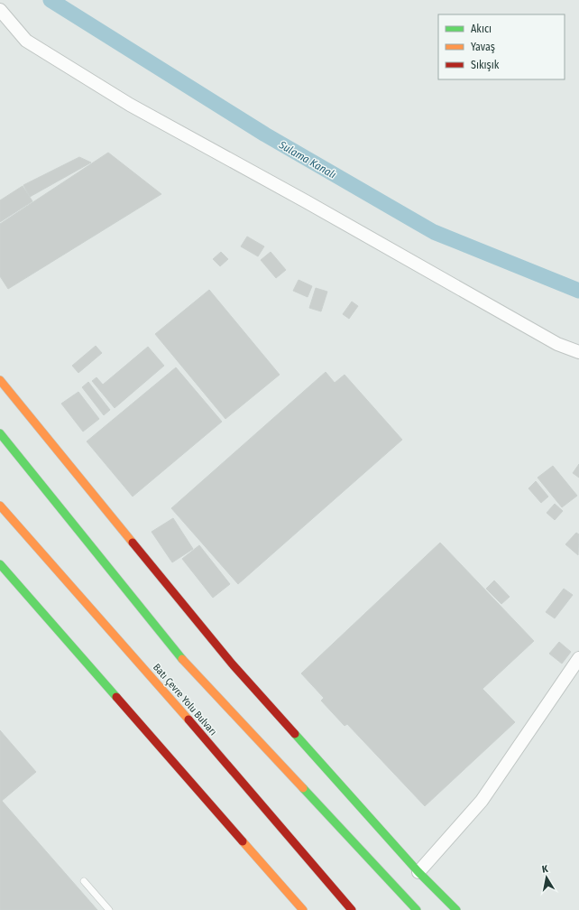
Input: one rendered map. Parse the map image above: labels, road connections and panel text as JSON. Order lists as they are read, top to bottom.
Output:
{
  "streets": {
    "main road": ["Batı Çevre Yolu Bulvarı"]
  },
  "water": ["Sulama Kanalı"],
  "legend": ["Akıcı", "Yavaş", "Sıkışık"],
  "north": "top"
}
